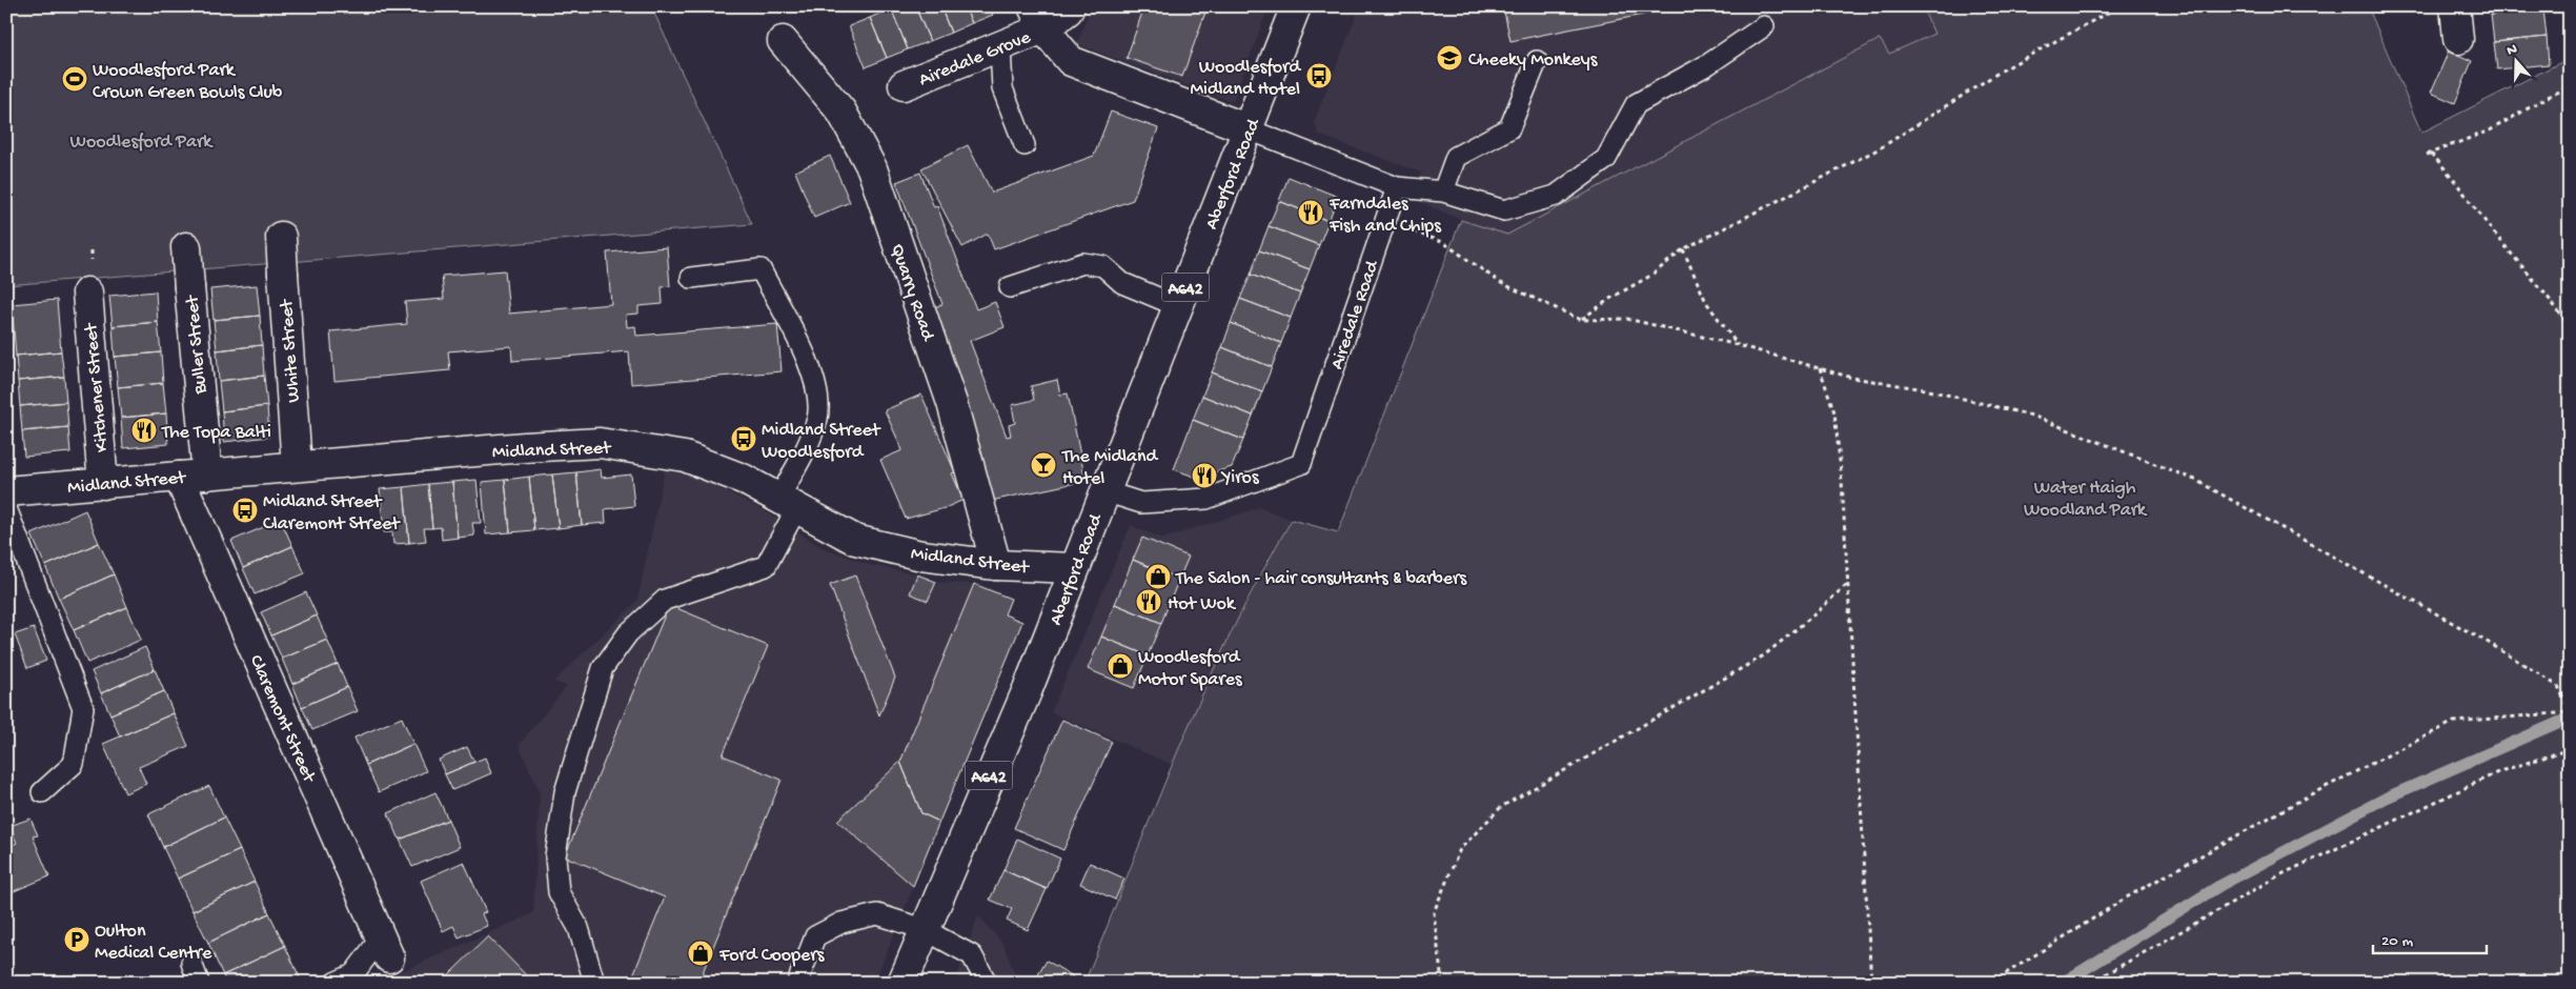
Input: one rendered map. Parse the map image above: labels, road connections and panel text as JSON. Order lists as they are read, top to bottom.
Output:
{
  "streets": {
    "street": [
      "Airedale Grove",
      "Aberford Road",
      "A642",
      "Quarry Road",
      "Buller Street",
      "White Street",
      "Kitchener Street",
      "Midland Street",
      "Claremont Street"
    ],
    "lane": ["Airedale Road"]
  },
  "crossings": [
    ["Aberford Road", "Airedale Road"],
    ["Aberford Road", "Midland Street"],
    ["Quarry Road", "Midland Street"],
    ["Buller Street", "Midland Street"],
    ["White Street", "Midland Street"],
    ["Kitchener Street", "Midland Street"],
    ["Midland Street", "Claremont Street"]
  ],
  "parks": ["Woodlesford Park", "Water Haigh Woodland Park"],
  "places": {
    "school or university": ["Cheeky Monkeys"],
    "bus stop": ["Woodlesford Midland Hotel", "Midland Street Woodlesford", "Midland Street Claremont Street"],
    "sports": ["Woodlesford Park Crown Green Bowls Club"],
    "restaurant": [
      "Farndales Fish and Chips",
      "The Topa Balti",
      "Yiros",
      "Hot Wok"
    ],
    "bar": ["The Midland Hotel"],
    "shop": ["The Salon - hair consultants & barbers", "Woodlesford Motor Spares", "Ford Coopers"],
    "parking": ["Oulton Medical Centre"]
  },
  "scale_bar": "20 m",
  "north": "top"
}
